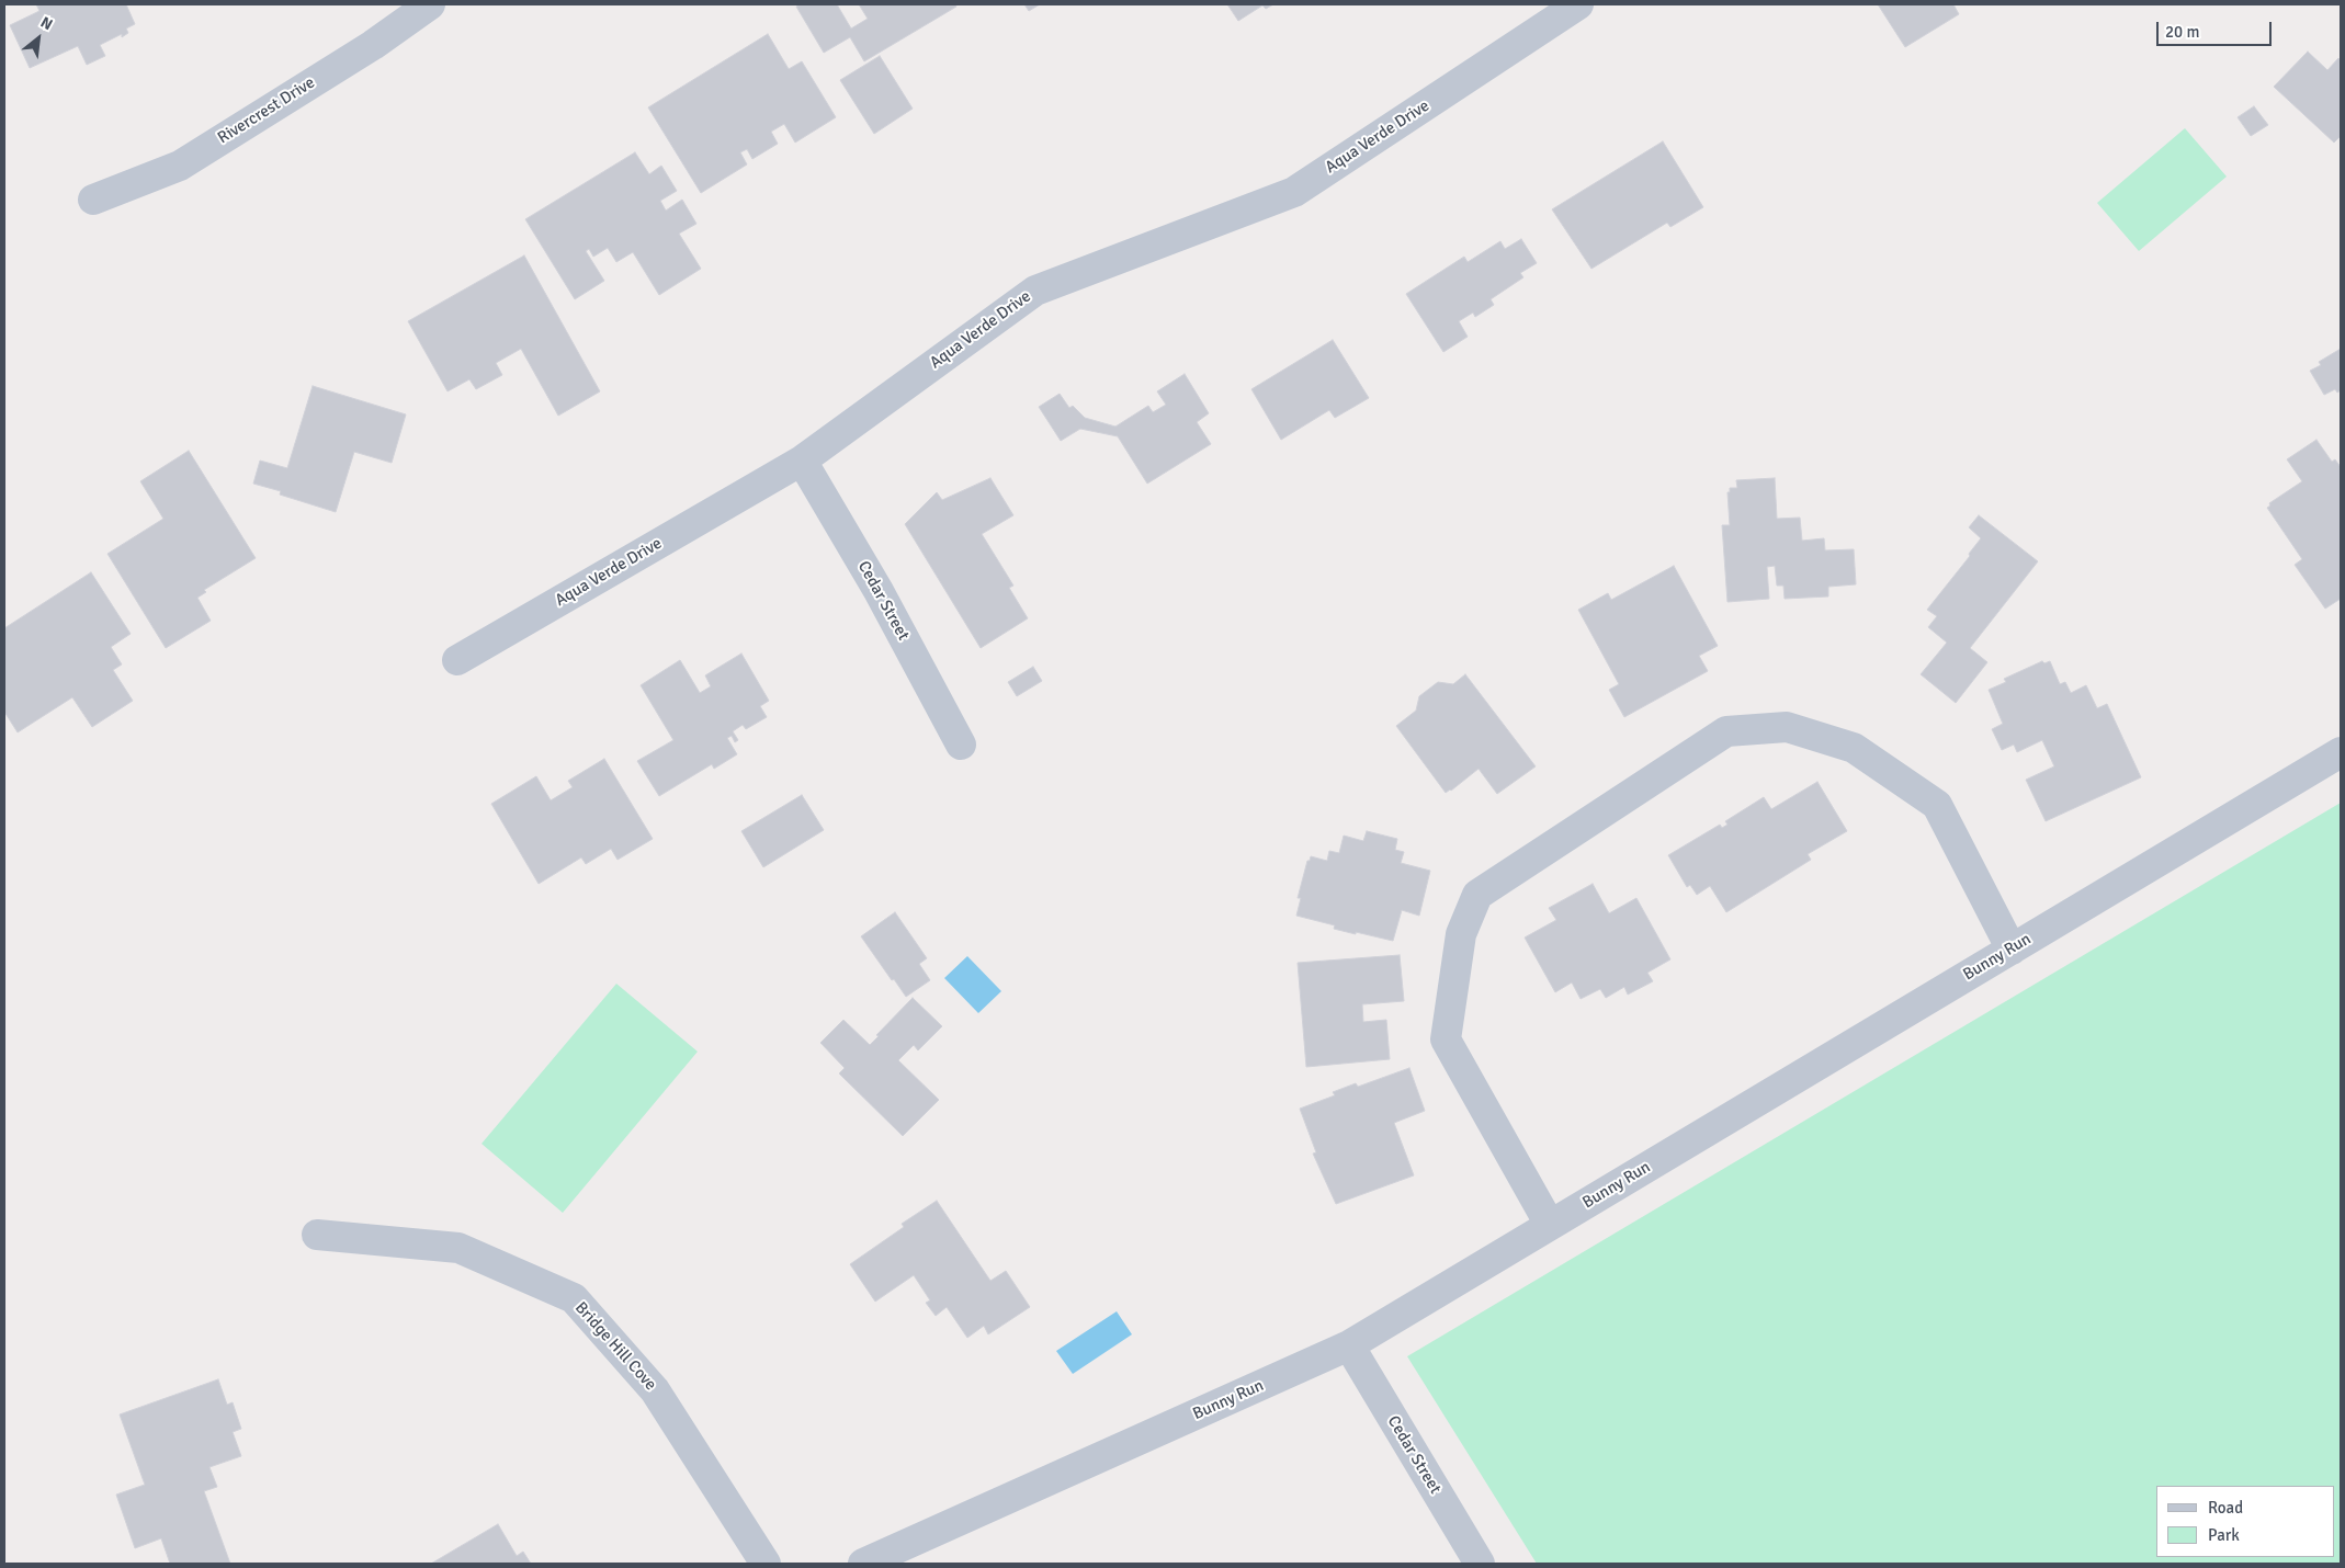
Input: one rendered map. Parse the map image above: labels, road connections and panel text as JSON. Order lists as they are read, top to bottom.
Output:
{
  "streets": {
    "street": [
      "Rivercrest Drive",
      "Aqua Verde Drive",
      "Cedar Street",
      "Bunny Run",
      "Bridge Hill Cove"
    ]
  },
  "crossings": [
    ["Aqua Verde Drive", "Cedar Street"],
    ["Cedar Street", "Bunny Run"]
  ],
  "legend": ["Road", "Park"],
  "scale_bar": "20 m",
  "north": "top right"
}
